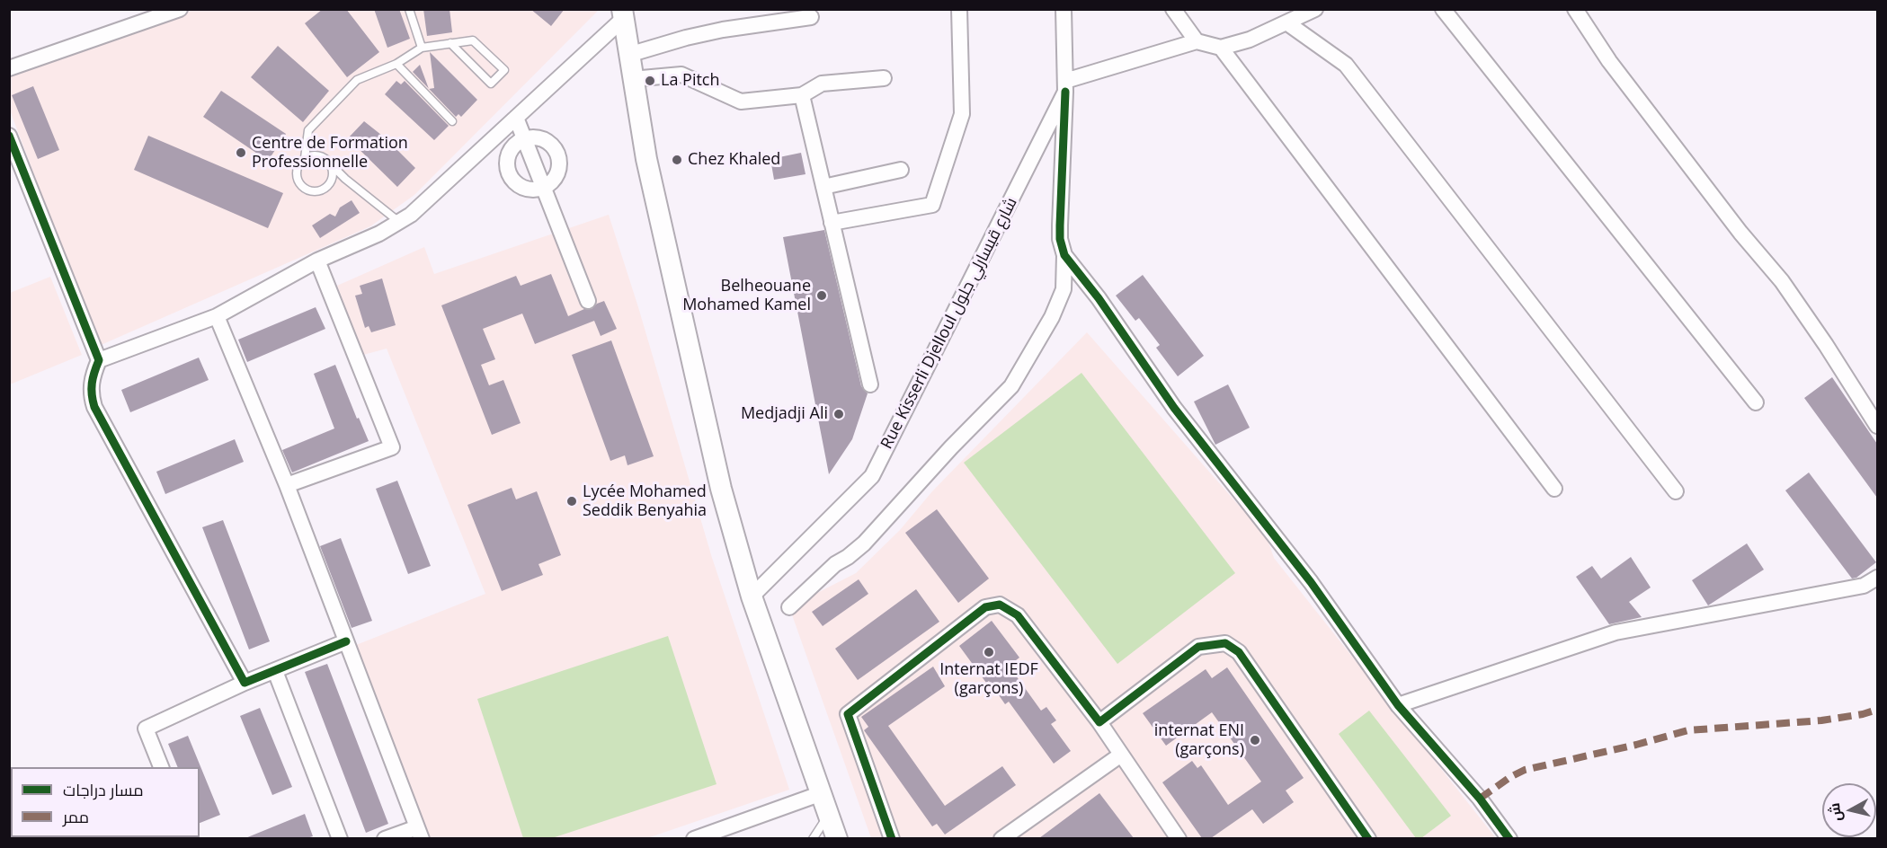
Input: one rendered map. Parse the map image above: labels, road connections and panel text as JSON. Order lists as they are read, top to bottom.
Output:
{
  "streets": {
    "street": ["Rue Kisserli Djelloul شارع قيسارلي جلول"]
  },
  "places": [
    "La Pitch",
    "Centre de Formation Professionnelle",
    "Chez Khaled",
    "Belheouane Mohamed Kamel",
    "Medjadji Ali",
    "Lycée Mohamed Seddik Benyahia",
    "Internat IEDF (garçons)",
    "internat ENI (garçons)"
  ],
  "legend": ["مسار دراجات", "ممر"],
  "north": "left"
}
